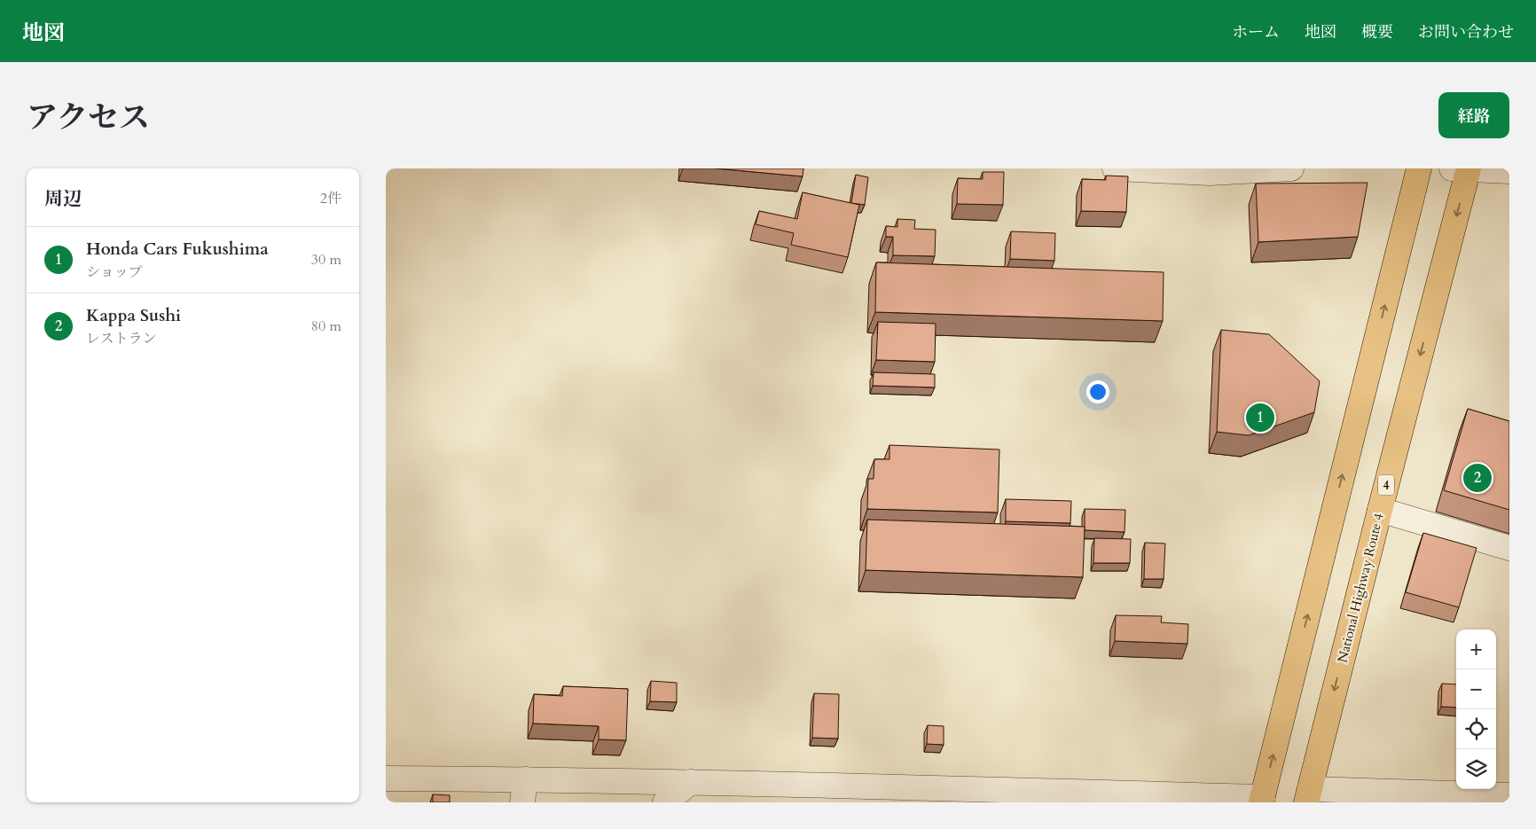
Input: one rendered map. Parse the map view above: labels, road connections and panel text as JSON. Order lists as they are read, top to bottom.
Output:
{
  "streets": {
    "highway": ["4", "National Highway Route 4"]
  },
  "page": {
    "header": "地図",
    "nav": [
      "ホーム",
      "地図",
      "概要",
      "お問い合わせ"
    ],
    "title": "アクセス",
    "buttons": "経路",
    "heading": ["周辺", "2件"],
    "list": [
      {
        "mark": "1",
        "name": "Honda Cars Fukushima",
        "note": "ショップ",
        "value": "30 m"
      },
      {
        "mark": "2",
        "name": "Kappa Sushi",
        "note": "レストラン",
        "value": "80 m"
      }
    ],
    "pins": ["1", "2"],
    "map_buttons": ["+", "−"]
  }
}
